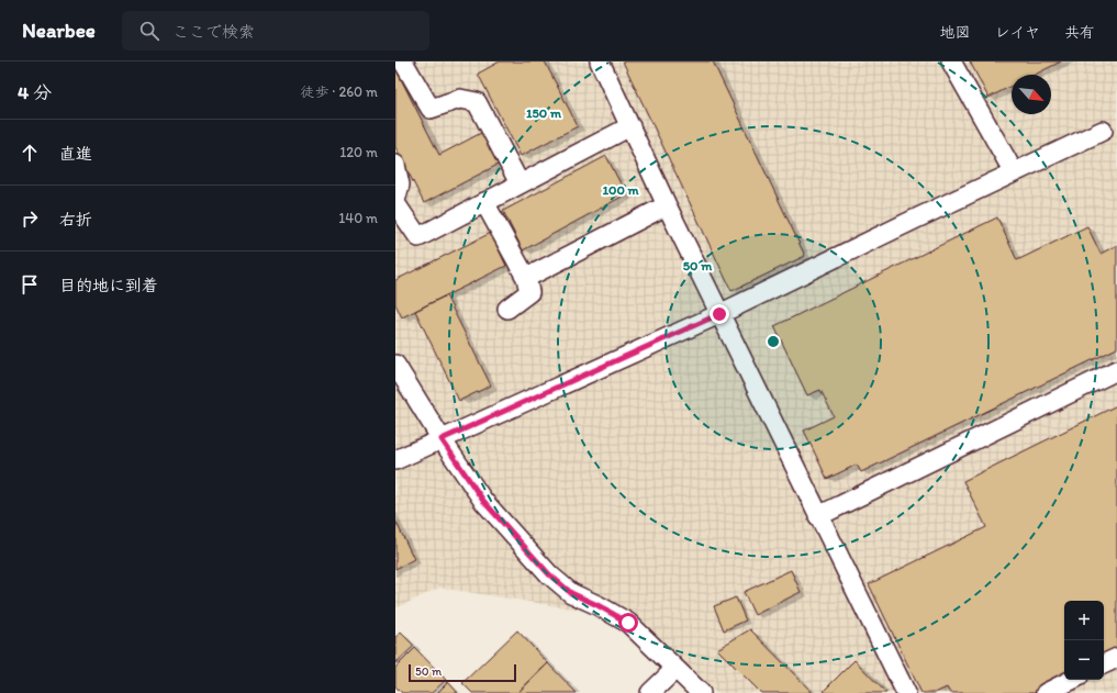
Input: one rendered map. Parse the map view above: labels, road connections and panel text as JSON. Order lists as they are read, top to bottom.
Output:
{
  "scale_bar": "50 m",
  "north": "bottom right",
  "page": {
    "header": "Nearbee",
    "search": "ここで検索",
    "nav": ["地図", "レイヤ", "共有"],
    "heading": ["4 分", "徒歩 · 260 m"],
    "list": [
      ["直進", "120 m"],
      ["右折", "140 m"],
      "目的地に到着"
    ],
    "map_buttons": ["+", "−"],
    "scale": "50 m"
  },
  "rings": ["150 m", "100 m", "50 m"]
}
